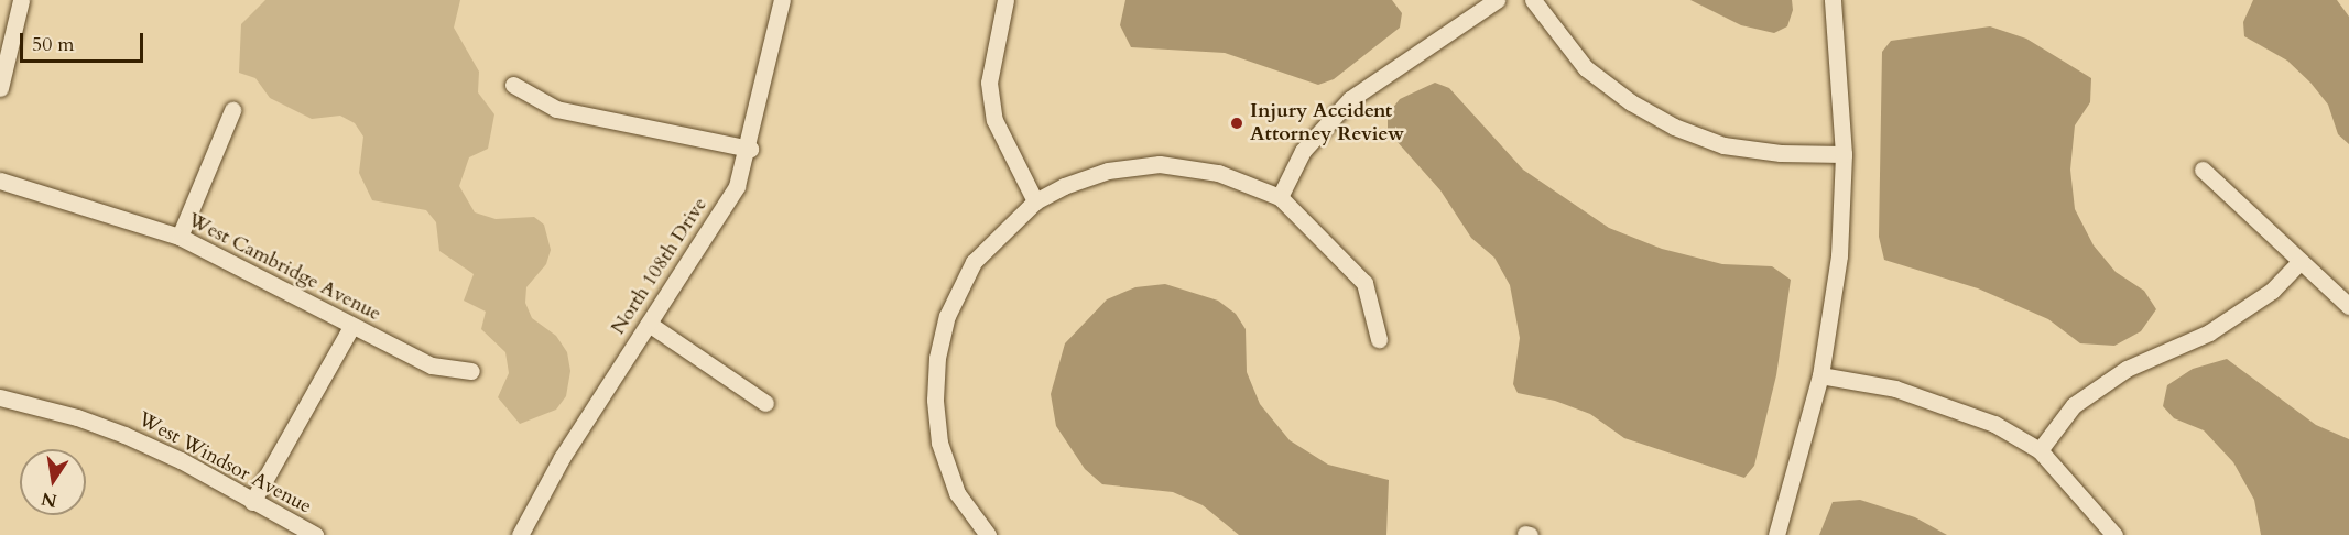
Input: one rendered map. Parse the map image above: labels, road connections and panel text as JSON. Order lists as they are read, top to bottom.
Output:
{
  "streets": {
    "street": ["North 108th Drive", "West Cambridge Avenue", "West Windsor Avenue"]
  },
  "places": ["Injury Accident Attorney Review"],
  "scale_bar": "50 m",
  "north": "bottom"
}
